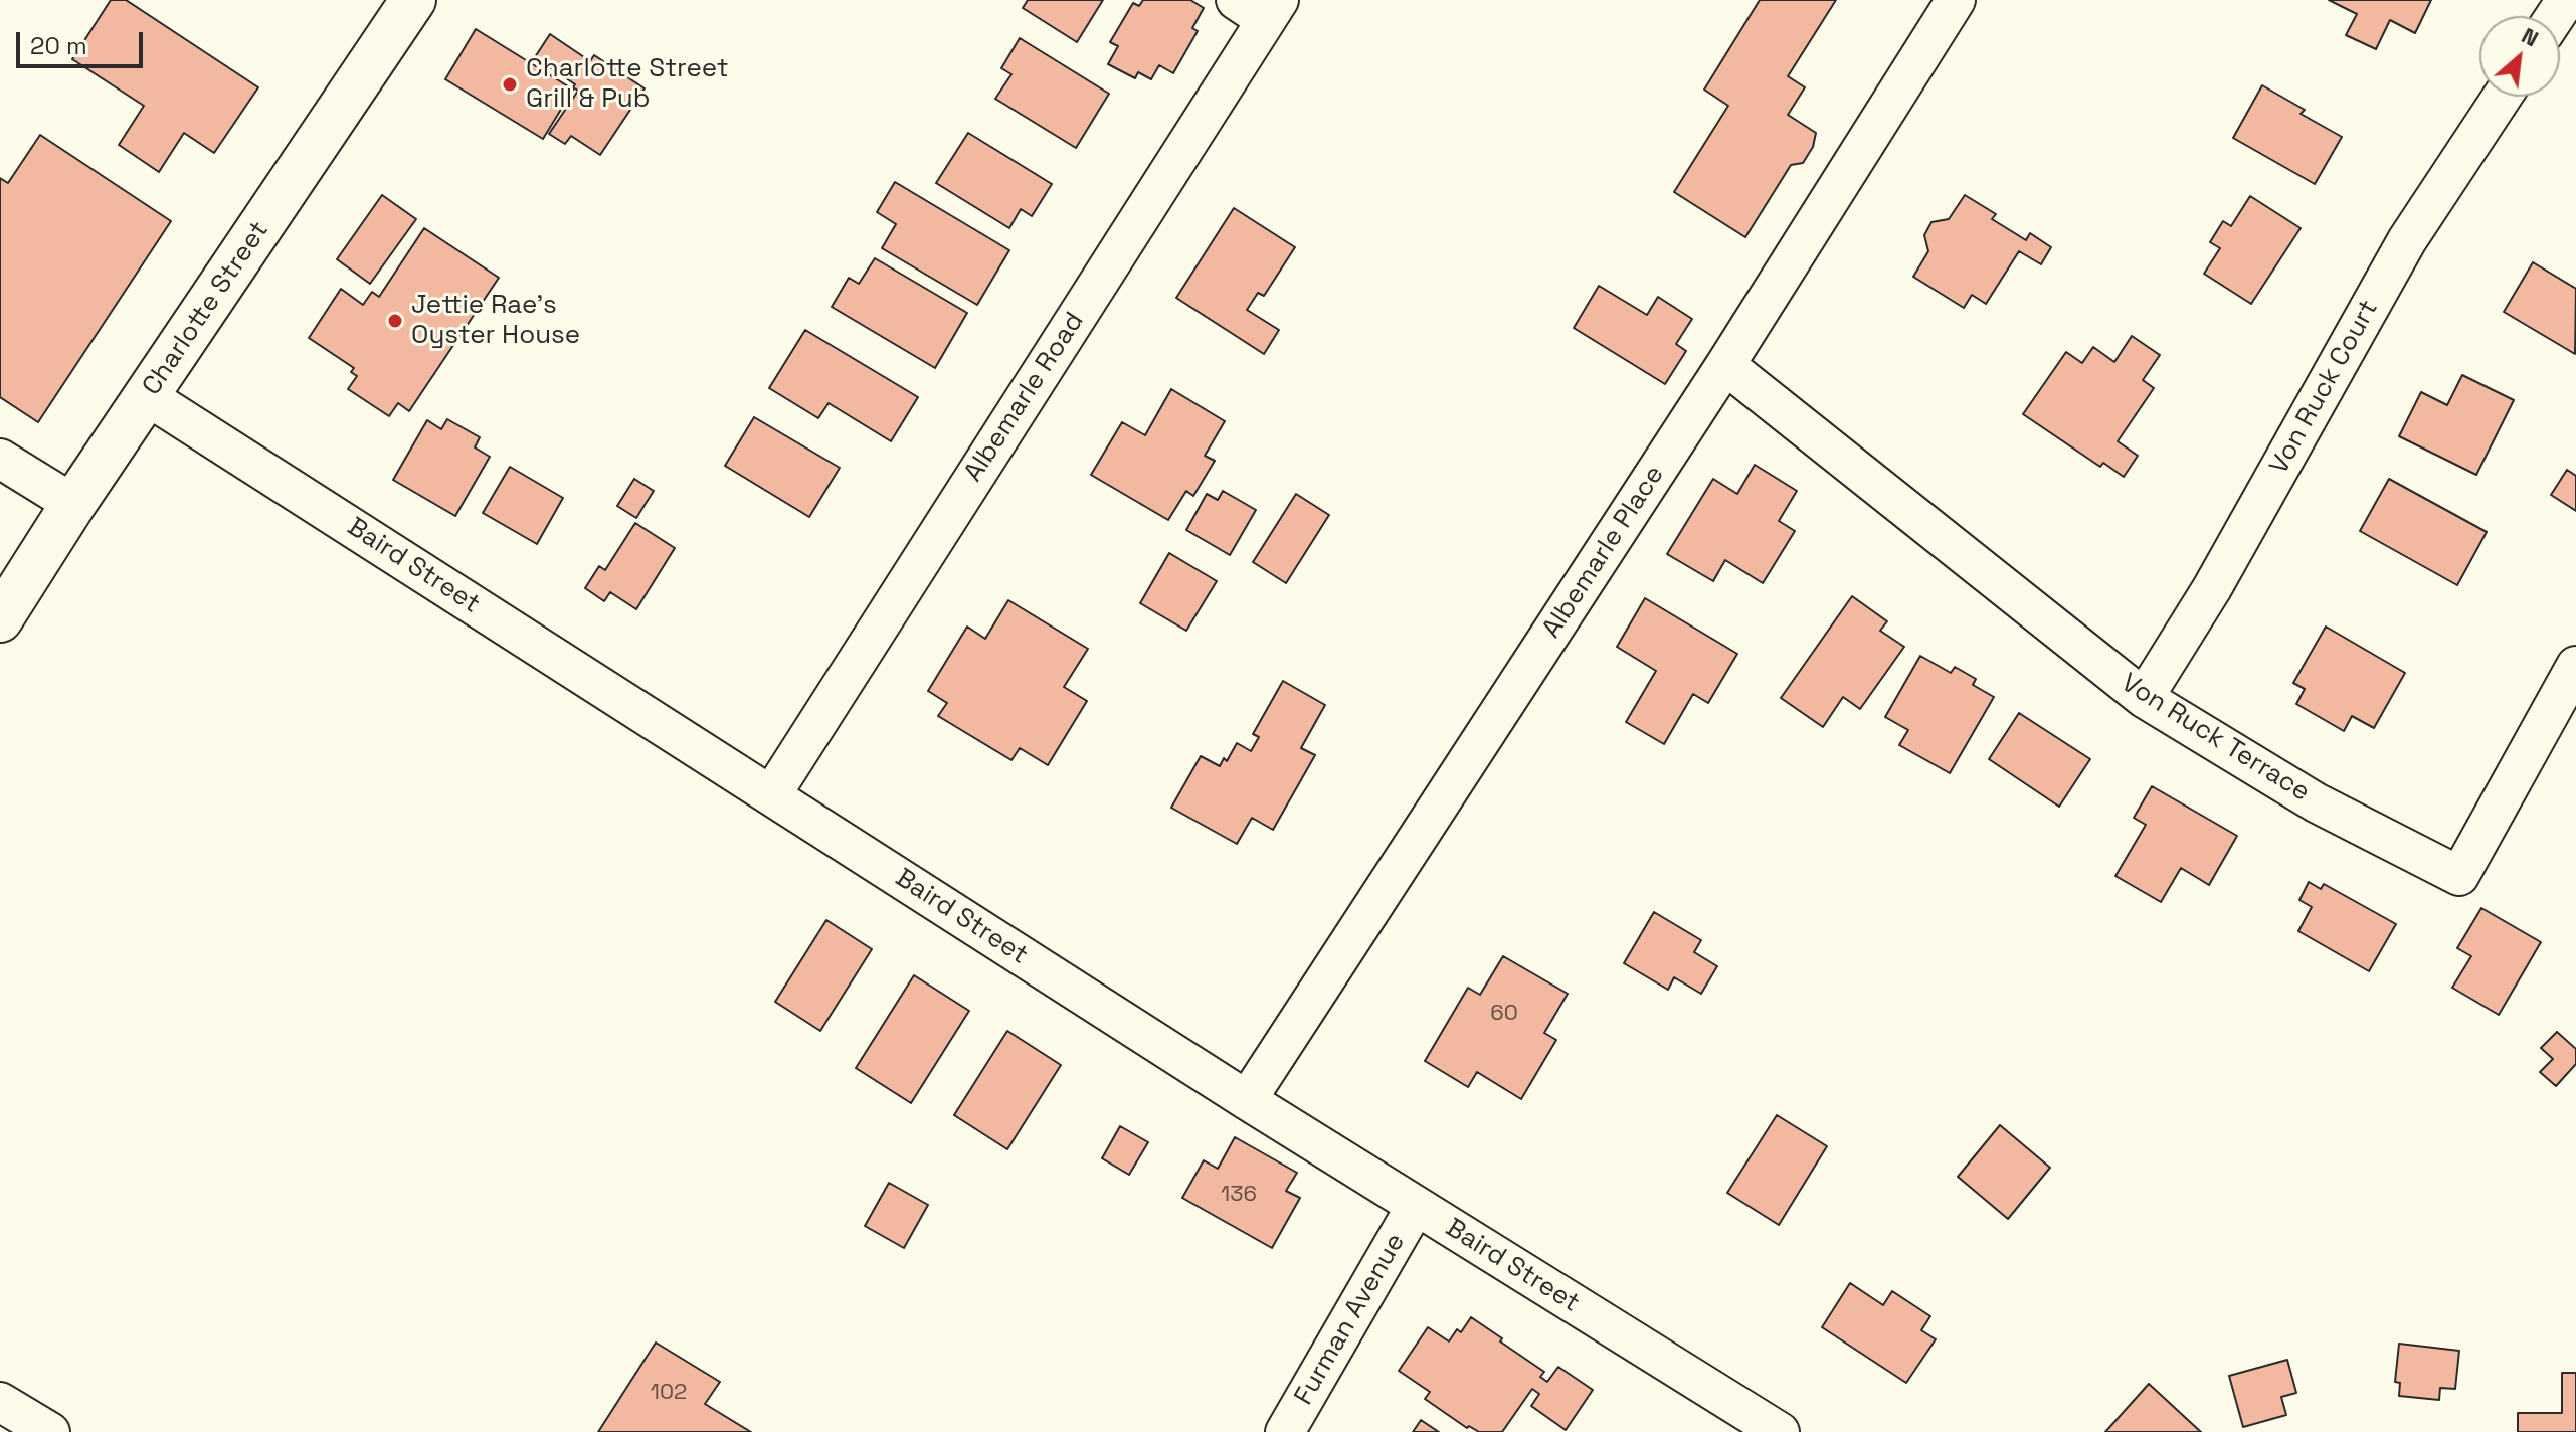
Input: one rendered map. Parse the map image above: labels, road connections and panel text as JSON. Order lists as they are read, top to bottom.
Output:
{
  "streets": {
    "street": [
      "Charlotte Street",
      "Von Ruck Court",
      "Albemarle Road",
      "Albemarle Place",
      "Baird Street",
      "Von Ruck Terrace",
      "Furman Avenue"
    ]
  },
  "crossings": [
    ["Charlotte Street", "Baird Street"],
    ["Von Ruck Court", "Von Ruck Terrace"],
    ["Albemarle Road", "Baird Street"],
    ["Albemarle Place", "Baird Street"],
    ["Albemarle Place", "Von Ruck Terrace"],
    ["Baird Street", "Furman Avenue"]
  ],
  "places": ["Charlotte Street Grill & Pub", "Jettie Rae's Oyster House"],
  "house_numbers": ["60", "136", "102"],
  "scale_bar": "20 m",
  "north": "top right"
}
